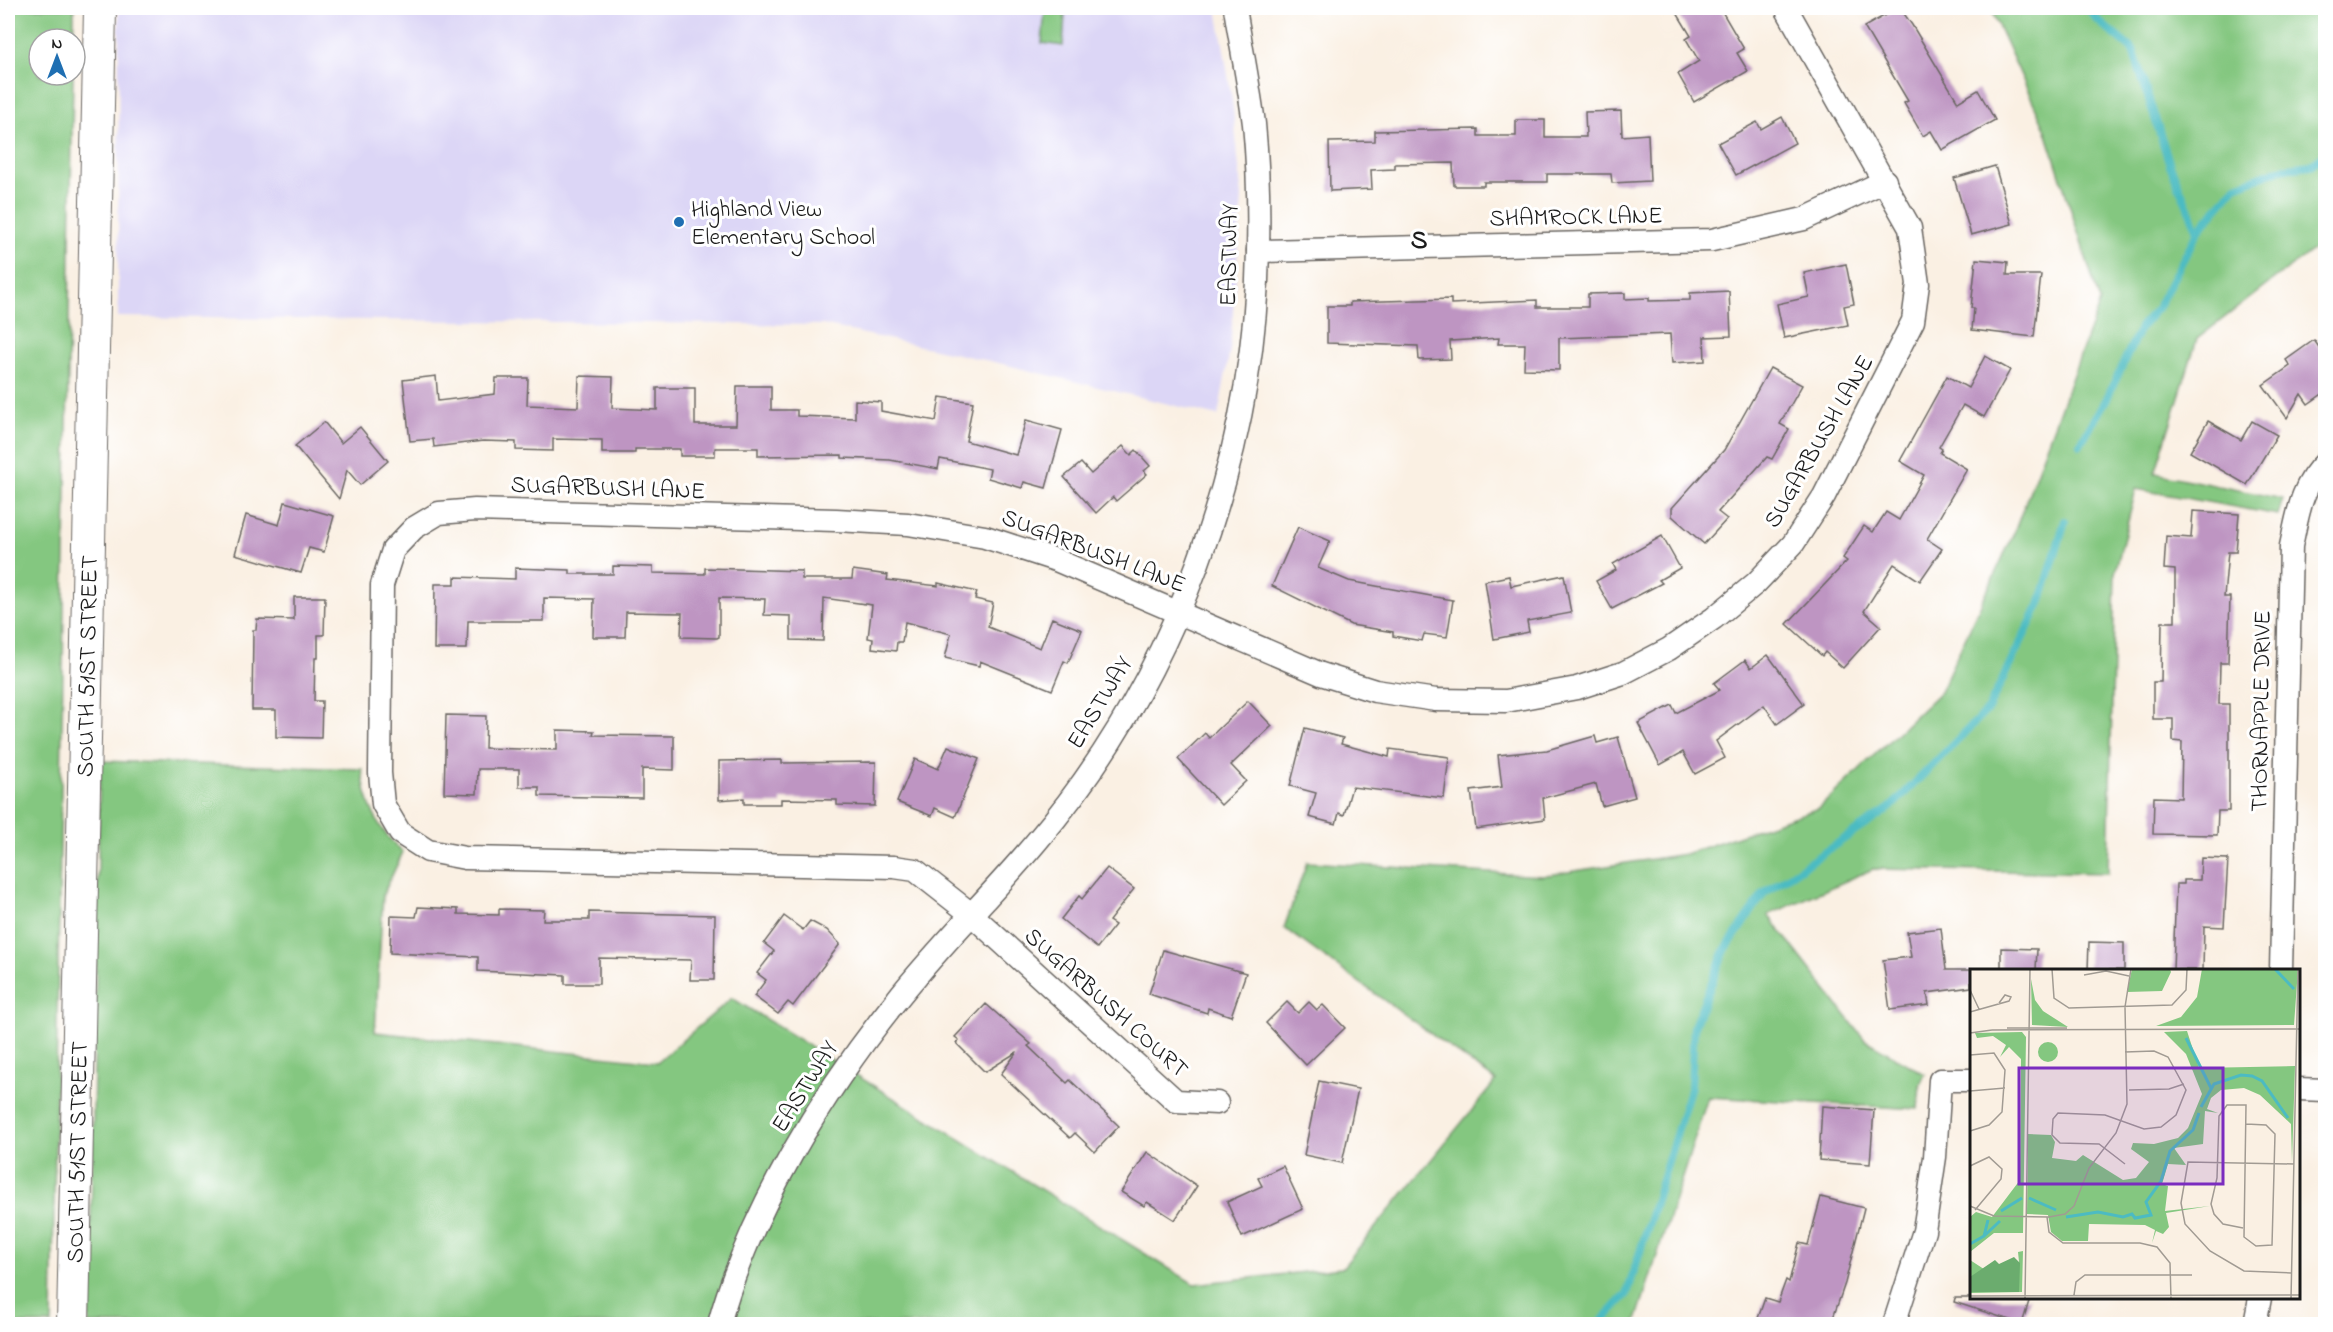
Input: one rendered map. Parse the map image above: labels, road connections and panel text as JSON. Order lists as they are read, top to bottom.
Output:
{
  "streets": {
    "street": [
      "SHAMROCK LANE",
      "EASTWAY",
      "SUGARBUSH LANE",
      "SOUTH 51ST STREET",
      "THORNAPPLE DRIVE",
      "SUGARBUSH COURT"
    ]
  },
  "crossings": [
    ["SHAMROCK LANE", "EASTWAY"],
    ["SHAMROCK LANE", "SUGARBUSH LANE"],
    ["EASTWAY", "SUGARBUSH LANE"],
    ["EASTWAY", "SUGARBUSH COURT"],
    ["SUGARBUSH LANE", "SUGARBUSH COURT"]
  ],
  "districts": ["S"],
  "places": ["Highland View Elementary School"],
  "north": "top"
}
